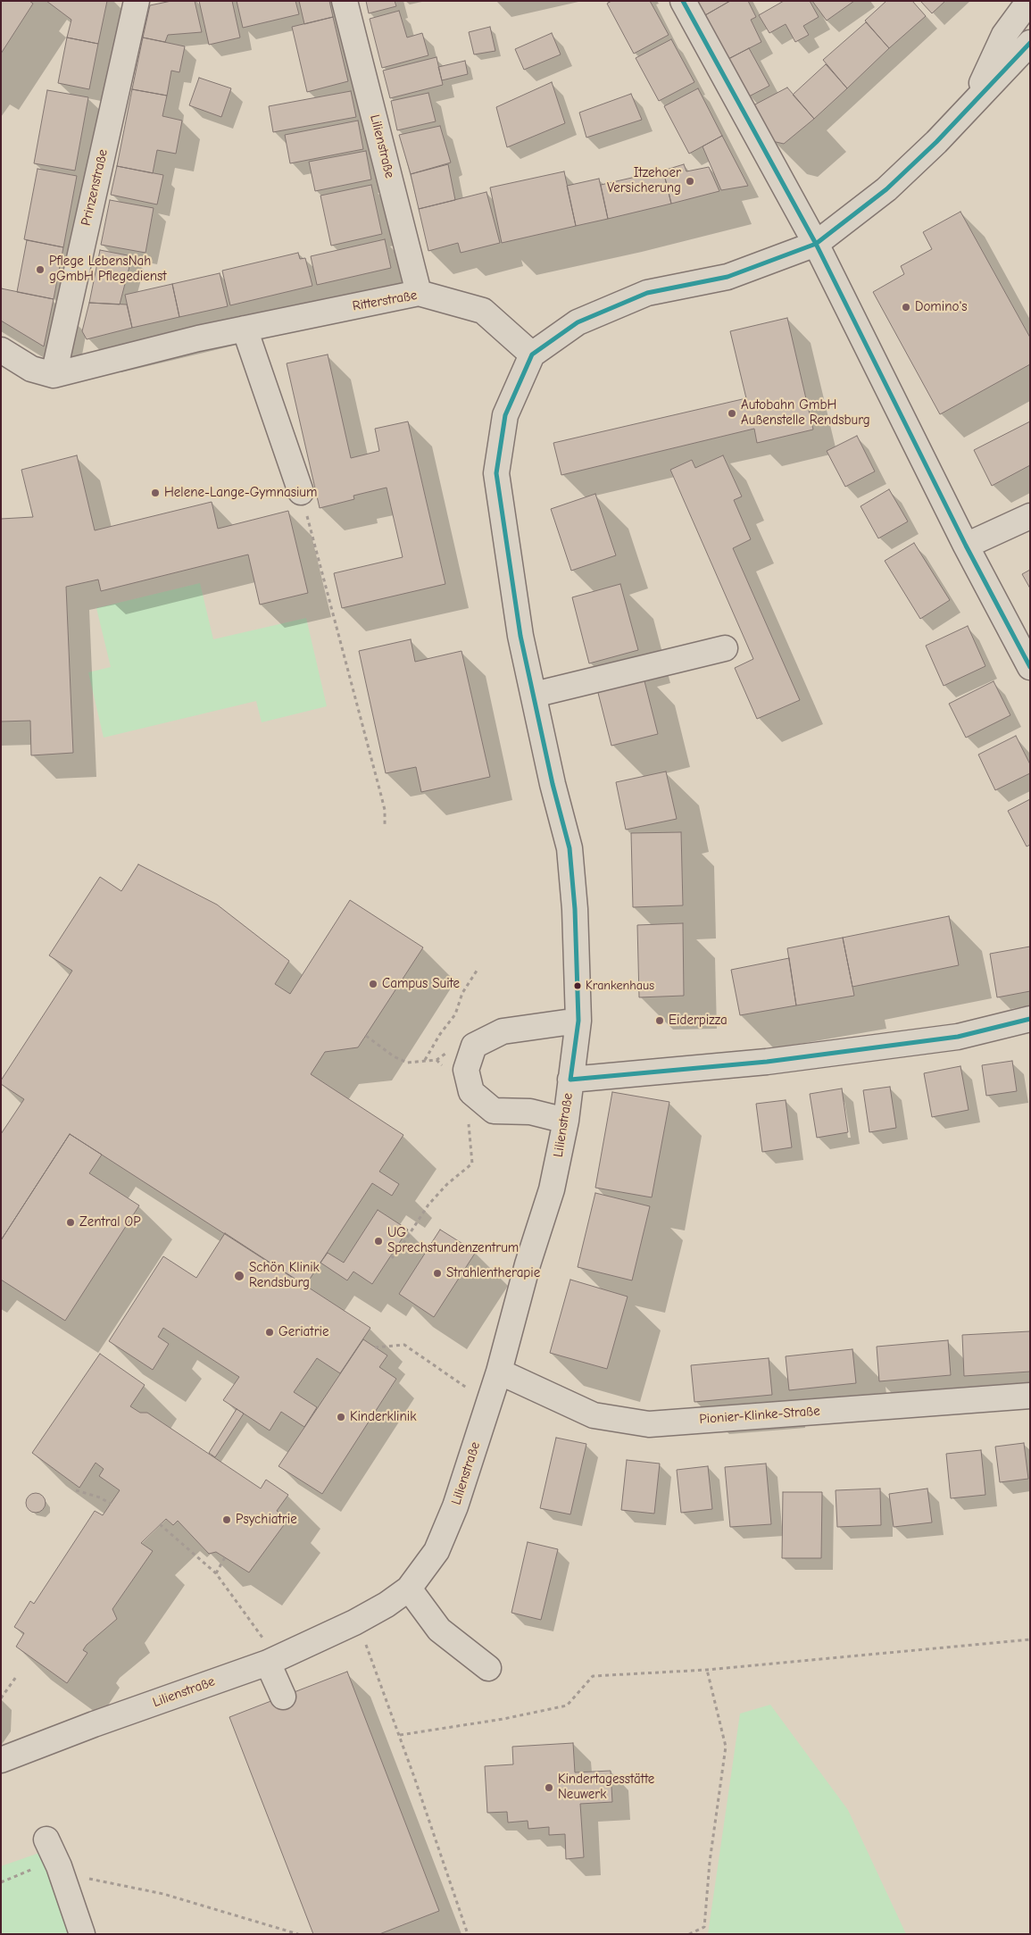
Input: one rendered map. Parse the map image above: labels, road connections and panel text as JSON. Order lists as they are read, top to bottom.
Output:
{
  "streets": {
    "street": [
      "Lilienstraße",
      "Prinzenstraße",
      "Ritterstraße",
      "Pionier-Klinke-Straße"
    ]
  },
  "crossings": [
    ["Lilienstraße", "Ritterstraße"],
    ["Lilienstraße", "Pionier-Klinke-Straße"],
    ["Prinzenstraße", "Ritterstraße"]
  ],
  "places": [
    "Itzehoer Versicherung",
    "Pflege LebensNah gGmbH Pflegedienst",
    "Domino's",
    "Autobahn GmbH Außenstelle Rendsburg",
    "Helene-Lange-Gymnasium",
    "Campus Suite",
    "Krankenhaus",
    "Eiderpizza",
    "Zentral OP",
    "UG Sprechstundenzentrum",
    "Strahlentherapie",
    "Schön Klinik Rendsburg",
    "Geriatrie",
    "Kinderklinik",
    "Psychiatrie",
    "Kindertagesstätte Neuwerk"
  ]
}
